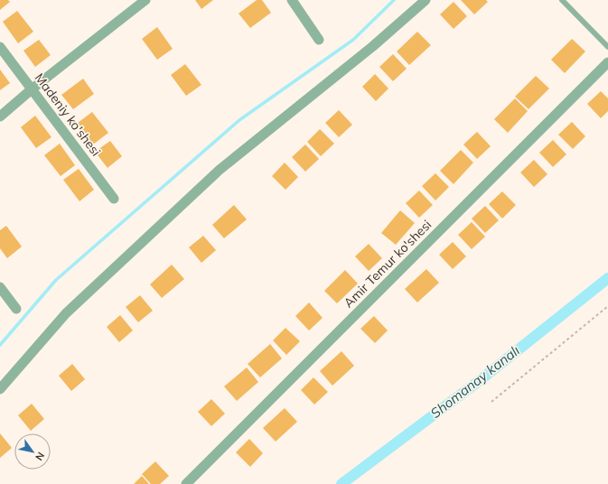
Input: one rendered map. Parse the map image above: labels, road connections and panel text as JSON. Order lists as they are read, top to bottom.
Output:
{
  "streets": {
    "street": ["Madeniy ko'shesi", "Amir Temur ko'shesi"]
  },
  "water": ["Shomanay kanalı"],
  "north": "bottom right"
}
